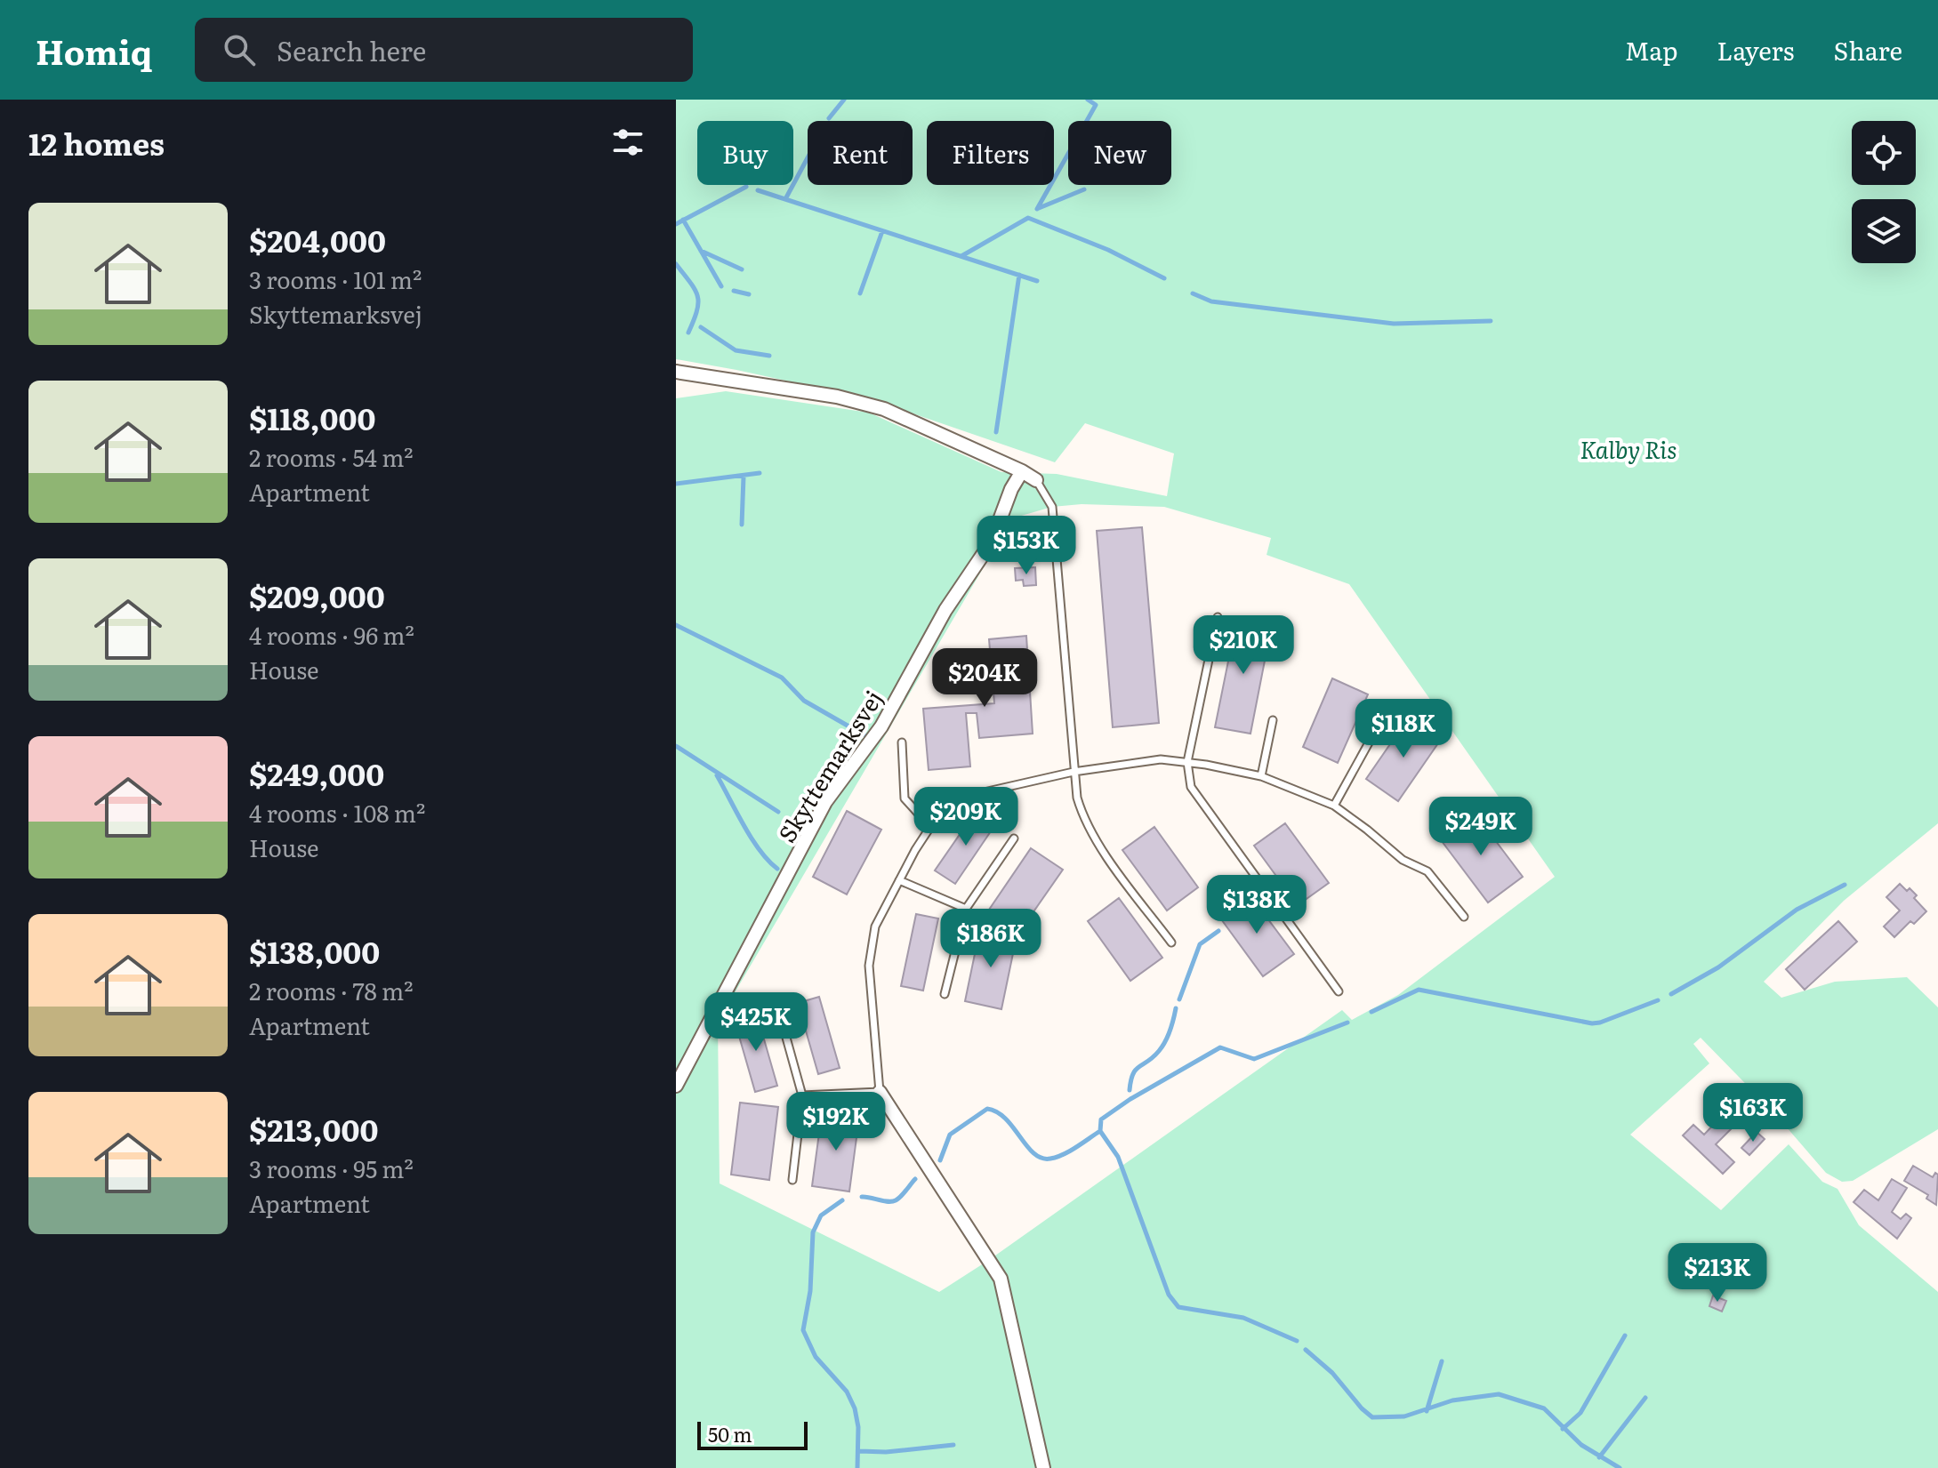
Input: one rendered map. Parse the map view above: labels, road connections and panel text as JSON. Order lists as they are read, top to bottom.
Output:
{
  "streets": {
    "street": ["Skyttemarksvej"]
  },
  "parks": ["Kalby Ris"],
  "scale_bar": "50 m",
  "page": {
    "header": "Homiq",
    "search": "Search here",
    "nav": ["Map", "Layers", "Share"],
    "heading": "12 homes",
    "chip": [
      "Buy",
      "Rent",
      "Filters",
      "New"
    ],
    "list": [
      {
        "name": "$204,000",
        "note": "3 rooms · 101 m² · Skyttemarksvej"
      },
      {
        "name": "$118,000",
        "note": "2 rooms · 54 m² · Apartment"
      },
      {
        "name": "$209,000",
        "note": "4 rooms · 96 m² · House"
      },
      {
        "name": "$249,000",
        "note": "4 rooms · 108 m² · House"
      },
      {
        "name": "$138,000",
        "note": "2 rooms · 78 m² · Apartment"
      },
      {
        "name": "$213,000",
        "note": "3 rooms · 95 m² · Apartment"
      }
    ],
    "price": [
      "$153K",
      "$210K",
      "$204K",
      "$118K",
      "$209K",
      "$249K",
      "$138K",
      "$186K",
      "$425K",
      "$163K",
      "$192K",
      "$213K"
    ],
    "scale": "50 m"
  }
}
